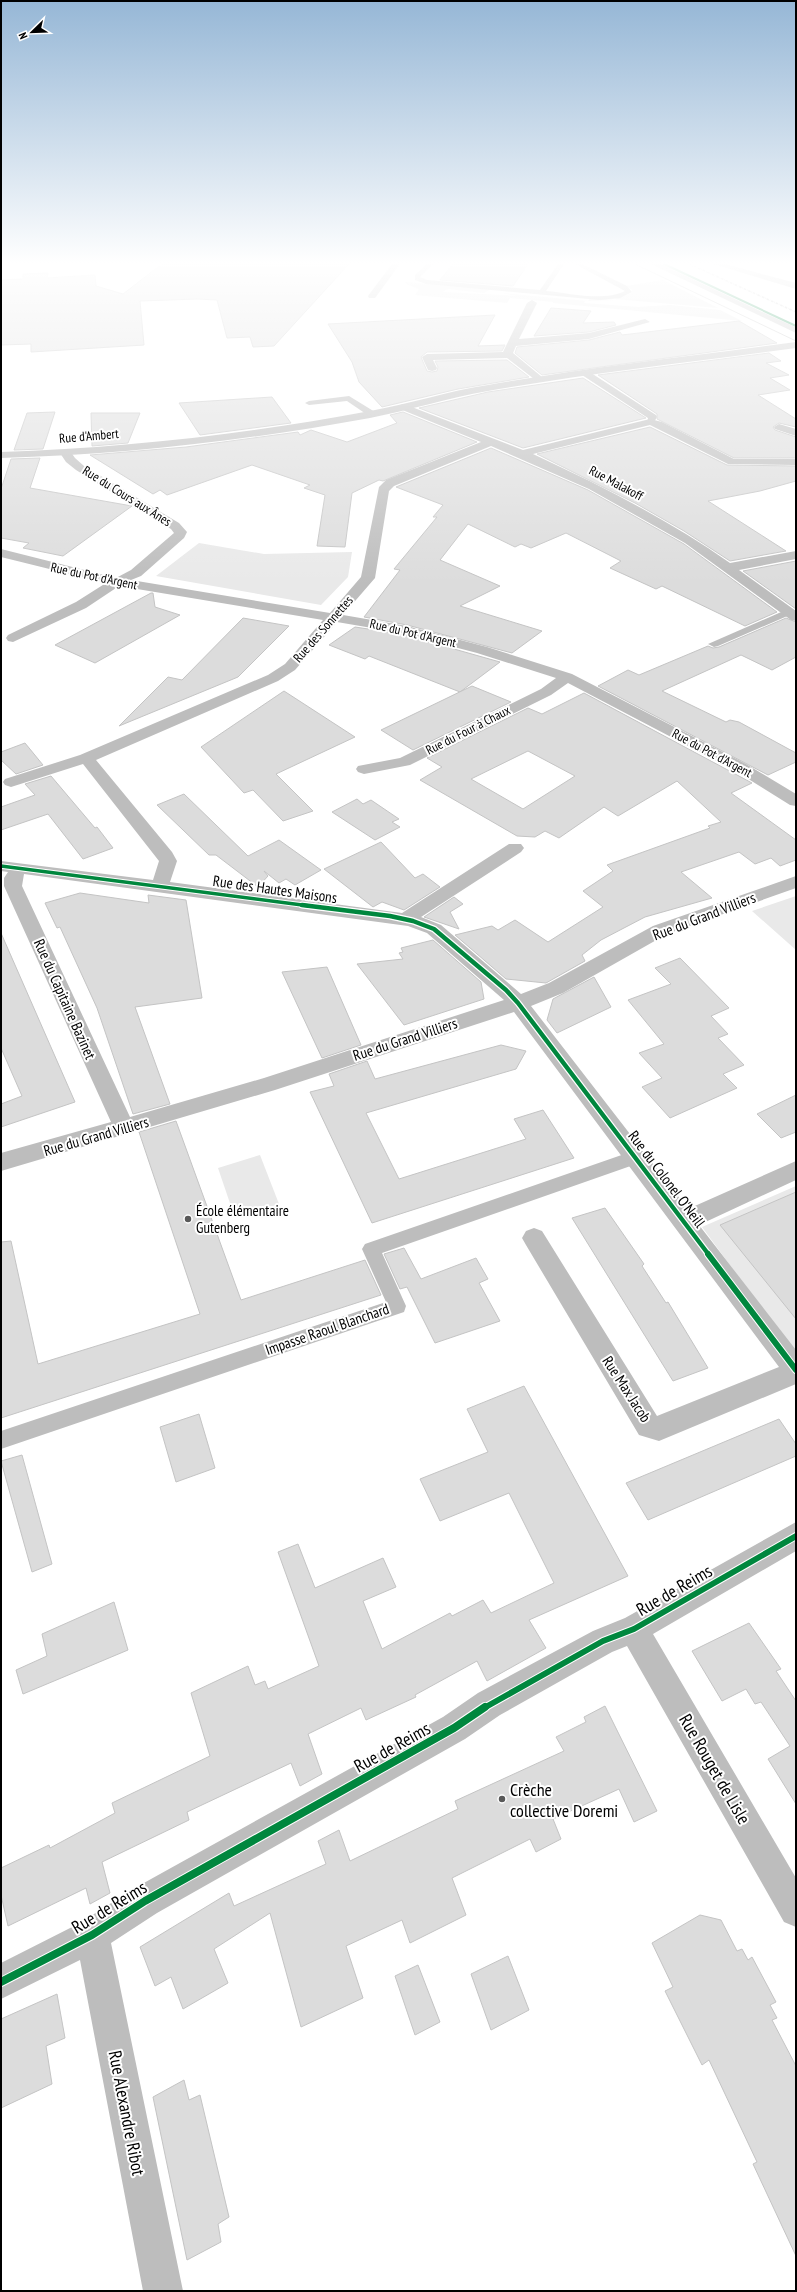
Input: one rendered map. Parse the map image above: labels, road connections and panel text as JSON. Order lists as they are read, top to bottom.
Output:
{
  "streets": {
    "street": [
      "Rue d'Ambert",
      "Rue Malakoff",
      "Rue du Cours aux Ânes",
      "Rue du Pot d'Argent",
      "Rue des Sonnettes",
      "Rue du Four à Chaux",
      "Rue des Hautes Maisons",
      "Rue du Grand Villiers",
      "Rue du Capitaine Bazinet",
      "Rue du Colonel O'Neill",
      "Rue Max Jacob",
      "Rue de Reims",
      "Rue Rouget de Lisle",
      "Rue Alexandre Ribot"
    ],
    "lane": ["Impasse Raoul Blanchard"]
  },
  "crossings": [
    ["Rue d'Ambert", "Rue Malakoff"],
    ["Rue d'Ambert", "Rue du Cours aux Ânes"],
    ["Rue Malakoff", "Rue des Sonnettes"],
    ["Rue du Cours aux Ânes", "Rue du Pot d'Argent"],
    ["Rue du Pot d'Argent", "Rue des Sonnettes"],
    ["Rue du Pot d'Argent", "Rue du Four à Chaux"],
    ["Rue des Hautes Maisons", "Rue du Grand Villiers"],
    ["Rue des Hautes Maisons", "Rue du Capitaine Bazinet"],
    ["Rue des Hautes Maisons", "Rue du Colonel O'Neill"],
    ["Rue du Grand Villiers", "Rue du Capitaine Bazinet"],
    ["Rue du Grand Villiers", "Rue du Colonel O'Neill"],
    ["Rue du Colonel O'Neill", "Impasse Raoul Blanchard"],
    ["Rue du Colonel O'Neill", "Rue Max Jacob"],
    ["Rue de Reims", "Rue Rouget de Lisle"],
    ["Rue de Reims", "Rue Alexandre Ribot"]
  ],
  "places": ["École élémentaire Gutenberg", "Crèche collective Doremi"],
  "north": "bottom left"
}
